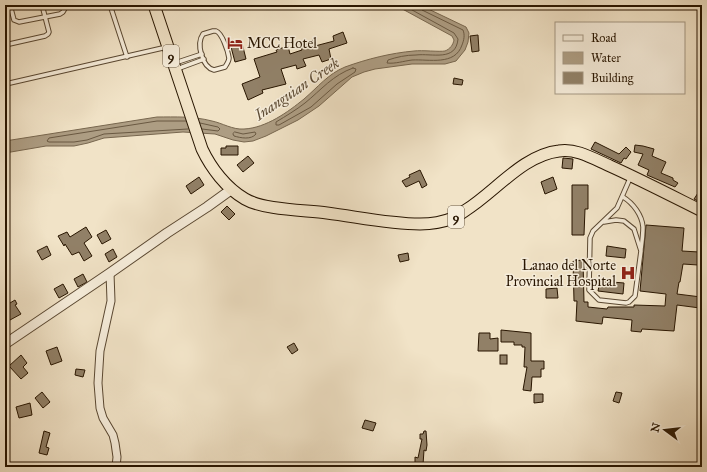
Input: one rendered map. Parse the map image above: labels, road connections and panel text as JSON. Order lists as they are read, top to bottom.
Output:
{
  "streets": {
    "highway": ["9"]
  },
  "water": ["Inanguian Creek"],
  "places": {
    "hotel": ["MCC Hotel"],
    "hospital": ["Lanao del Norte Provincial Hospital"]
  },
  "legend": ["Road", "Water", "Building"],
  "north": "left"
}
